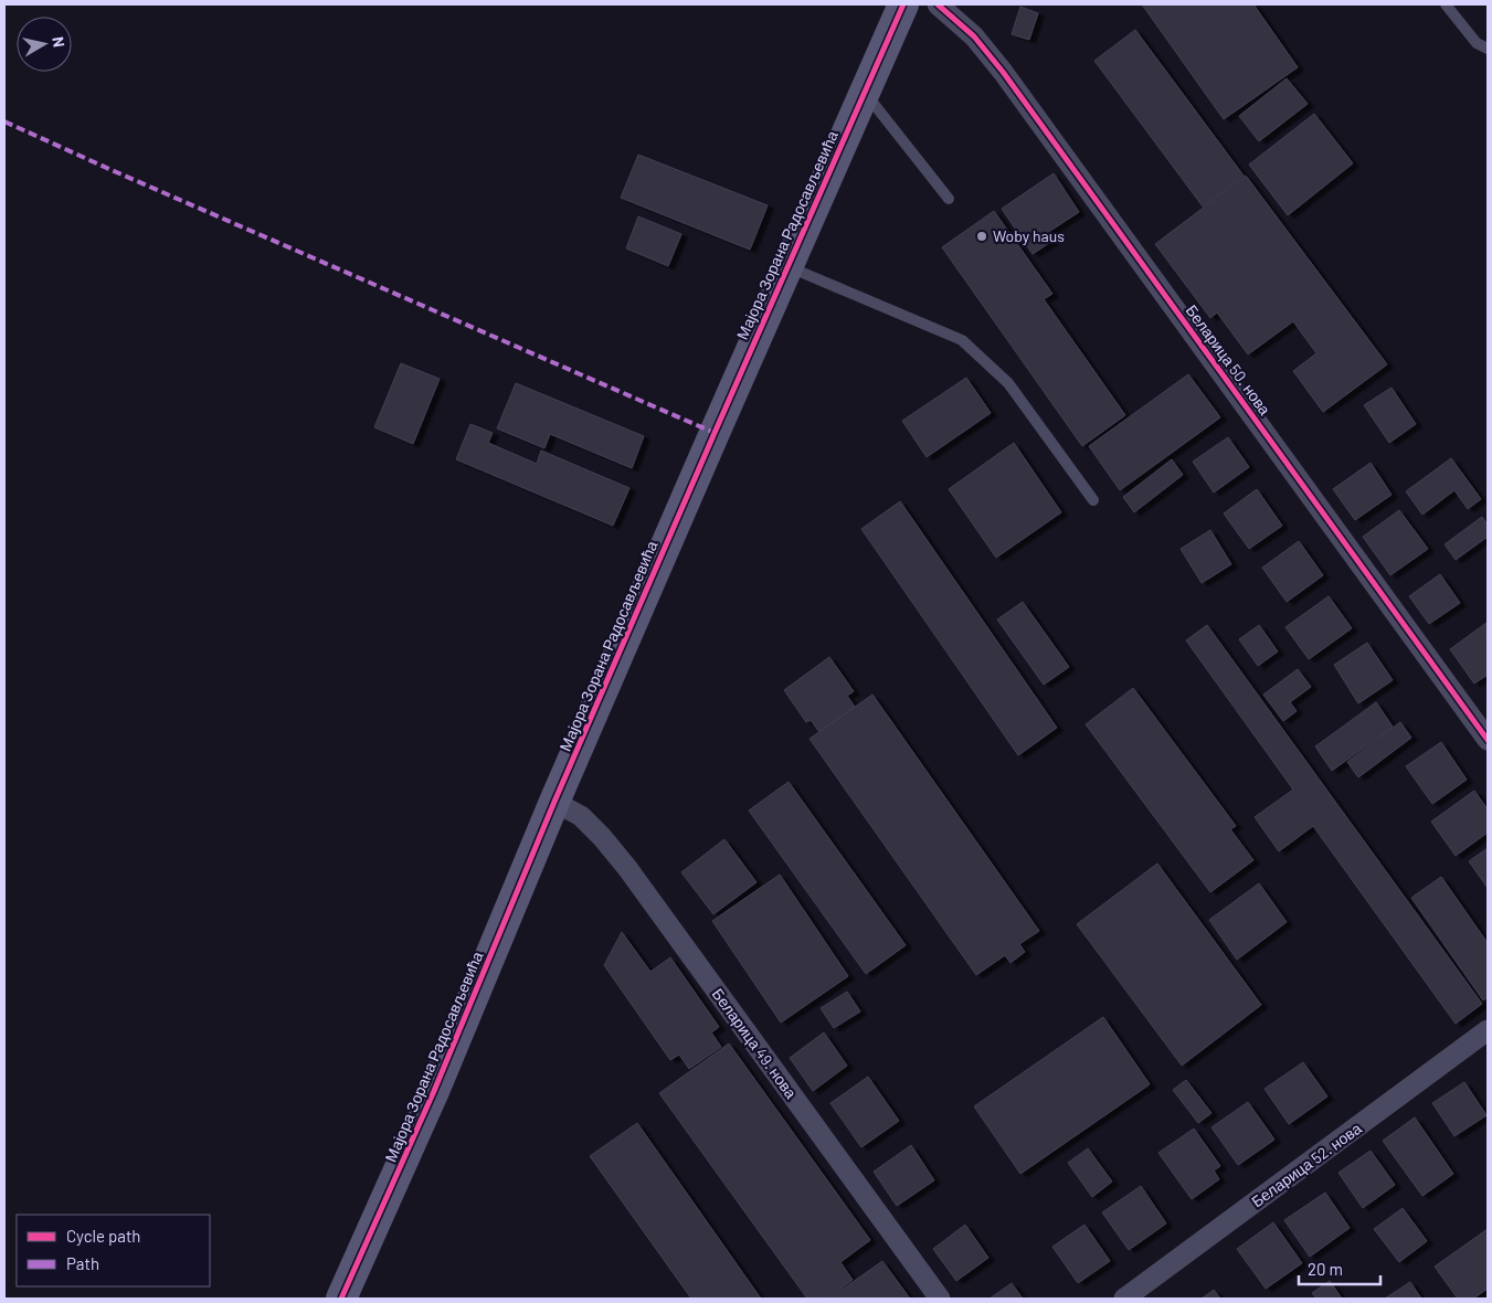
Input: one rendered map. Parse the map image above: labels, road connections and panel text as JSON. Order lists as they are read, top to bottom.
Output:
{
  "streets": {
    "main road": ["Мајора Зорана Радосављевића"],
    "street": ["Беларица 50. нова", "Беларица 49. нова", "Беларица 52. нова"]
  },
  "crossings": [
    ["Мајора Зорана Радосављевића", "Беларица 49. нова"]
  ],
  "places": ["Woby haus"],
  "legend": ["Cycle path", "Path"],
  "scale_bar": "20 m",
  "north": "right"
}
